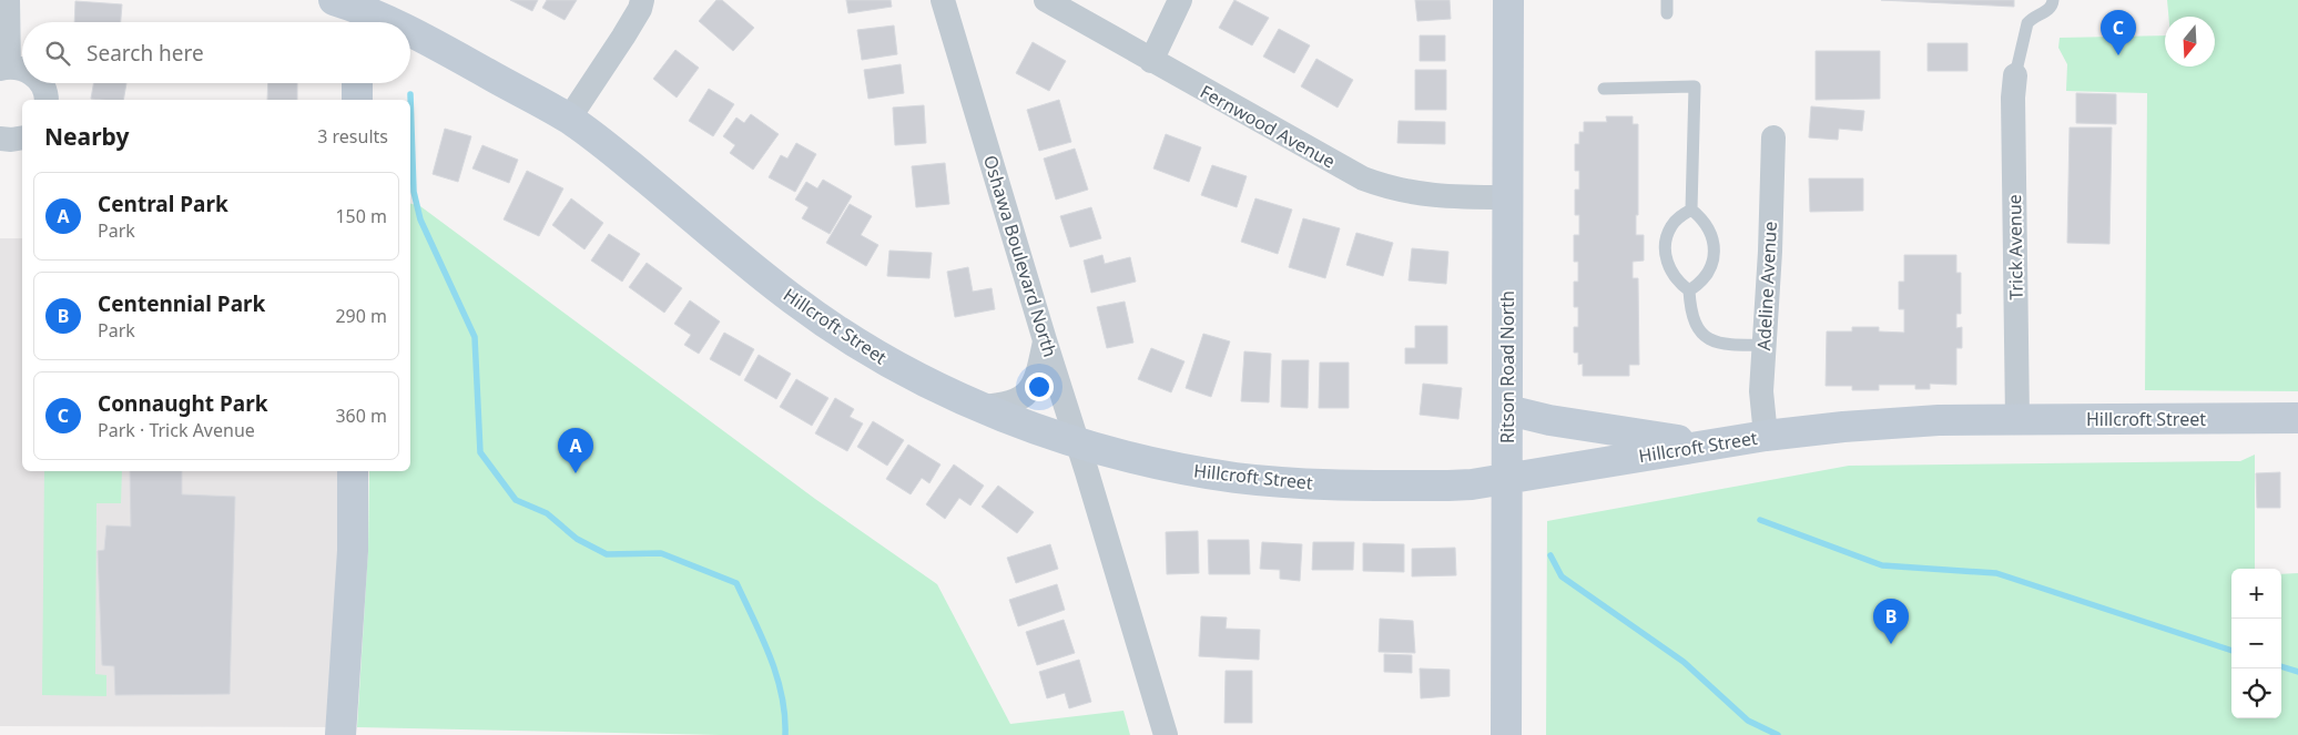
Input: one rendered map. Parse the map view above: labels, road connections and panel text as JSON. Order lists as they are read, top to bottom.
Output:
{
  "streets": {
    "street": [
      "Fernwood Avenue",
      "Trick Avenue",
      "Oshawa Boulevard North",
      "Adeline Avenue",
      "Hillcroft Street",
      "Ritson Road North"
    ]
  },
  "crossings": [
    ["Fernwood Avenue", "Ritson Road North"],
    ["Trick Avenue", "Hillcroft Street"],
    ["Oshawa Boulevard North", "Hillcroft Street"],
    ["Adeline Avenue", "Hillcroft Street"],
    ["Hillcroft Street", "Ritson Road North"]
  ],
  "north": "bottom",
  "page": {
    "pins": ["C", "A", "B"],
    "search": "Search here",
    "heading": ["Nearby", "3 results"],
    "list": [
      {
        "mark": "A",
        "name": "Central Park",
        "note": "Park",
        "value": "150 m"
      },
      {
        "mark": "B",
        "name": "Centennial Park",
        "note": "Park",
        "value": "290 m"
      },
      {
        "mark": "C",
        "name": "Connaught Park",
        "note": "Park · Trick Avenue",
        "value": "360 m"
      }
    ],
    "map_buttons": ["+", "−"]
  }
}
